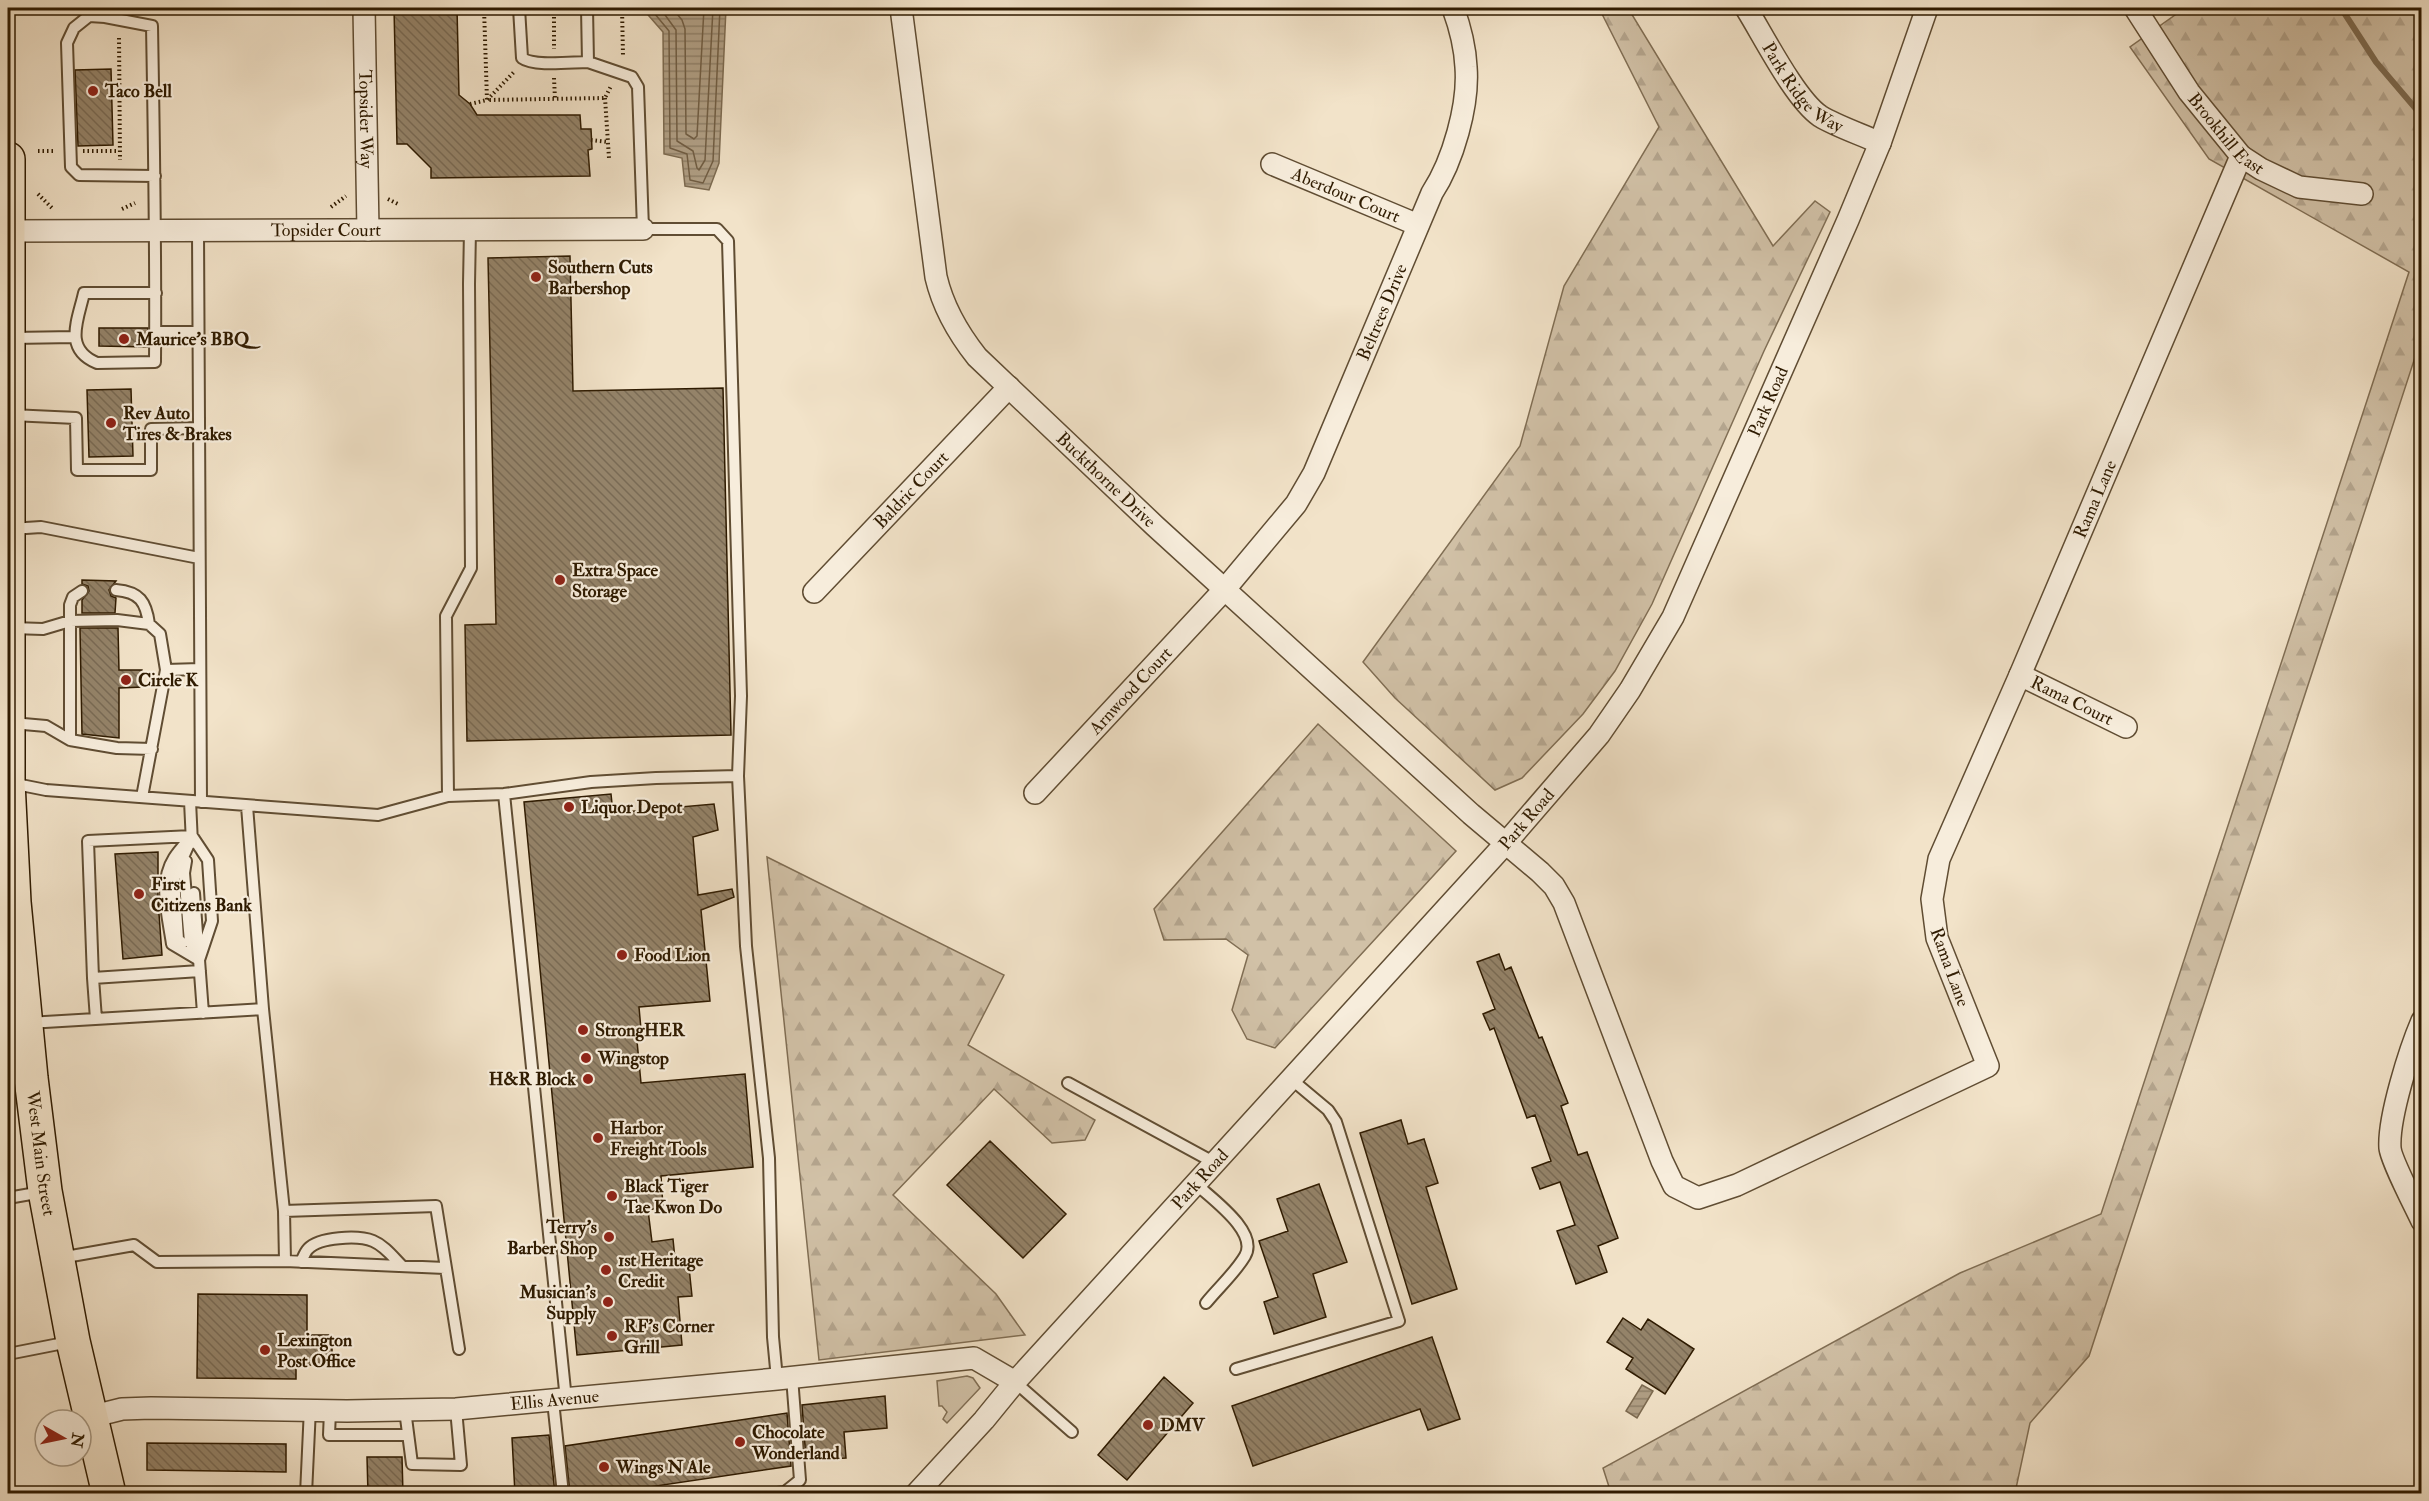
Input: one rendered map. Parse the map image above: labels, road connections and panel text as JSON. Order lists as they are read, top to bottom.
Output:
{
  "streets": {
    "main road": ["West Main Street"],
    "street": [
      "Park Ridge Way",
      "Topsider Way",
      "Brookhill East",
      "Aberdour Court",
      "Topsider Court",
      "Beltrees Drive",
      "Park Road",
      "Buckthorne Drive",
      "Baldric Court",
      "Rama Lane",
      "Arnwood Court",
      "Rama Court",
      "Ellis Avenue"
    ]
  },
  "crossings": [
    ["Park Ridge Way", "Park Road"],
    ["Topsider Way", "Topsider Court"],
    ["Brookhill East", "Rama Lane"],
    ["Aberdour Court", "Beltrees Drive"],
    ["Topsider Court", "West Main Street"],
    ["Beltrees Drive", "Buckthorne Drive"],
    ["Beltrees Drive", "Arnwood Court"],
    ["Park Road", "Buckthorne Drive"],
    ["Park Road", "Rama Lane"],
    ["Park Road", "Ellis Avenue"],
    ["Buckthorne Drive", "Baldric Court"],
    ["Buckthorne Drive", "Rama Lane"],
    ["Buckthorne Drive", "Arnwood Court"],
    ["Rama Lane", "Rama Court"]
  ],
  "places": [
    "Taco Bell",
    "Southern Cuts Barbershop",
    "Maurice's BBQ",
    "Rev Auto Tires & Brakes",
    "Extra Space Storage",
    "Circle K",
    "Liquor Depot",
    "First Citizens Bank",
    "Food Lion",
    "StrongHER",
    "Wingstop",
    "H&R Block",
    "Harbor Freight Tools",
    "Black Tiger Tae Kwon Do",
    "Terry's Barber Shop",
    "1st Heritage Credit",
    "Musician's Supply",
    "RF's Corner Grill",
    "Lexington Post Office",
    "DMV",
    "Chocolate Wonderland",
    "Wings N Ale"
  ],
  "north": "right"
}
